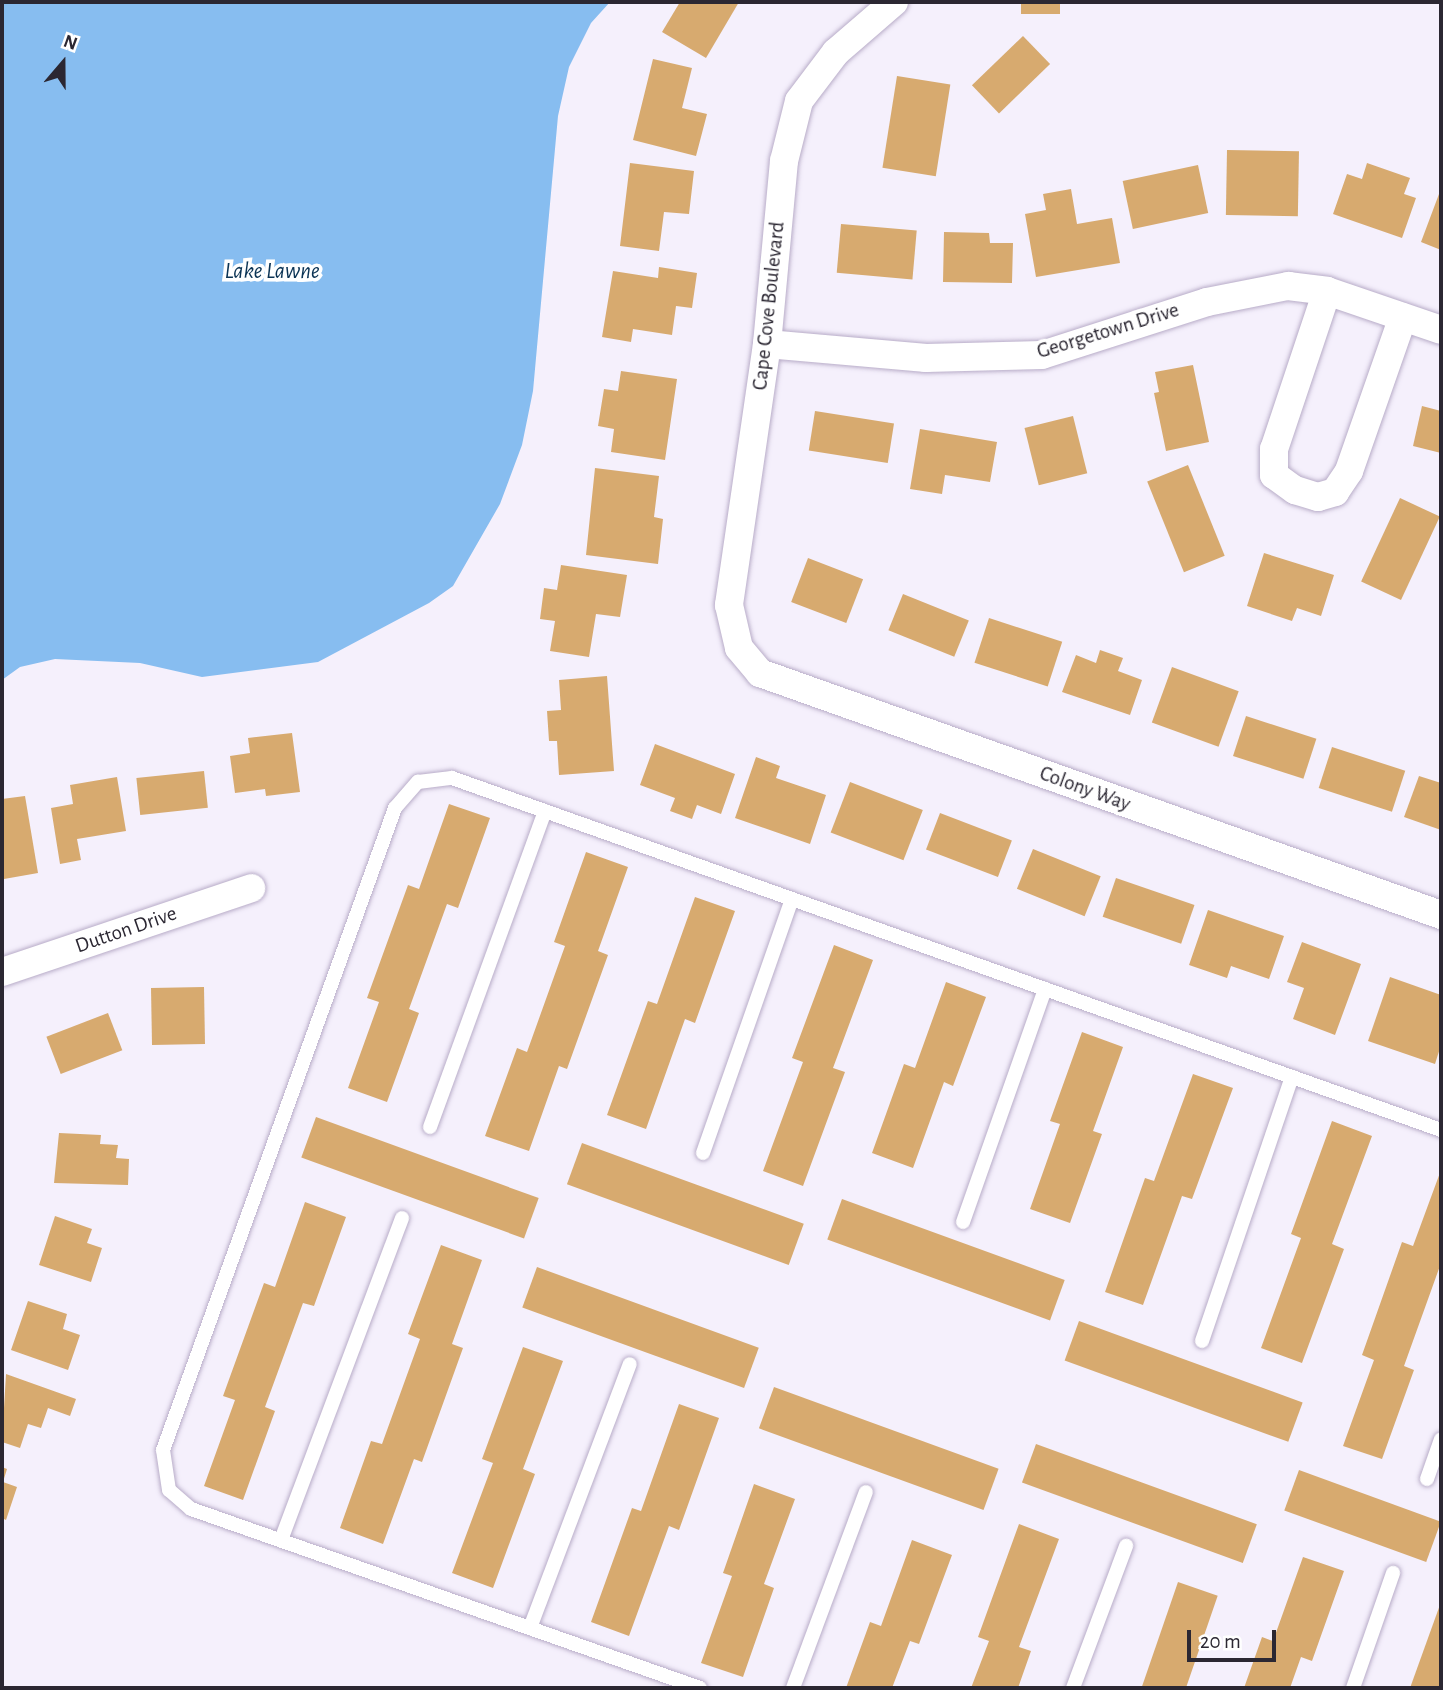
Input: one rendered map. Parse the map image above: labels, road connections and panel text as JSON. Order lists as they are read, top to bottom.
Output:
{
  "streets": {
    "street": [
      "Cape Cove Boulevard",
      "Georgetown Drive",
      "Colony Way",
      "Dutton Drive"
    ]
  },
  "crossings": [
    ["Cape Cove Boulevard", "Georgetown Drive"],
    ["Cape Cove Boulevard", "Colony Way"]
  ],
  "water": ["Lake Lawne"],
  "scale_bar": "20 m",
  "north": "top"
}
